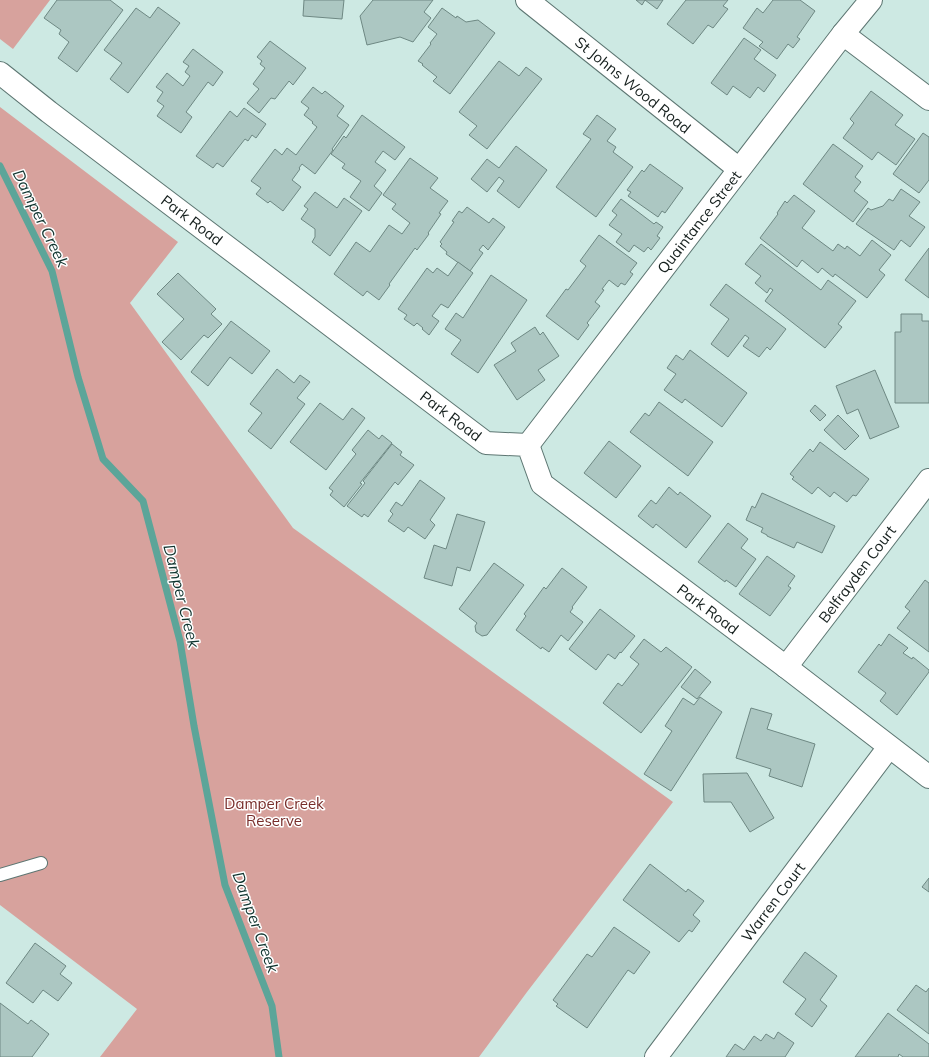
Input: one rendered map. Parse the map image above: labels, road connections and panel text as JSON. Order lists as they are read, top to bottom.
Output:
{
  "streets": {
    "street": [
      "St Johns Wood Road",
      "Park Road",
      "Quaintance Street",
      "Belfrayden Court",
      "Warren Court"
    ]
  },
  "crossings": [
    ["St Johns Wood Road", "Quaintance Street"],
    ["Park Road", "Quaintance Street"],
    ["Park Road", "Belfrayden Court"],
    ["Park Road", "Warren Court"]
  ],
  "water": ["Damper Creek"],
  "parks": ["Damper Creek Reserve"]
}
